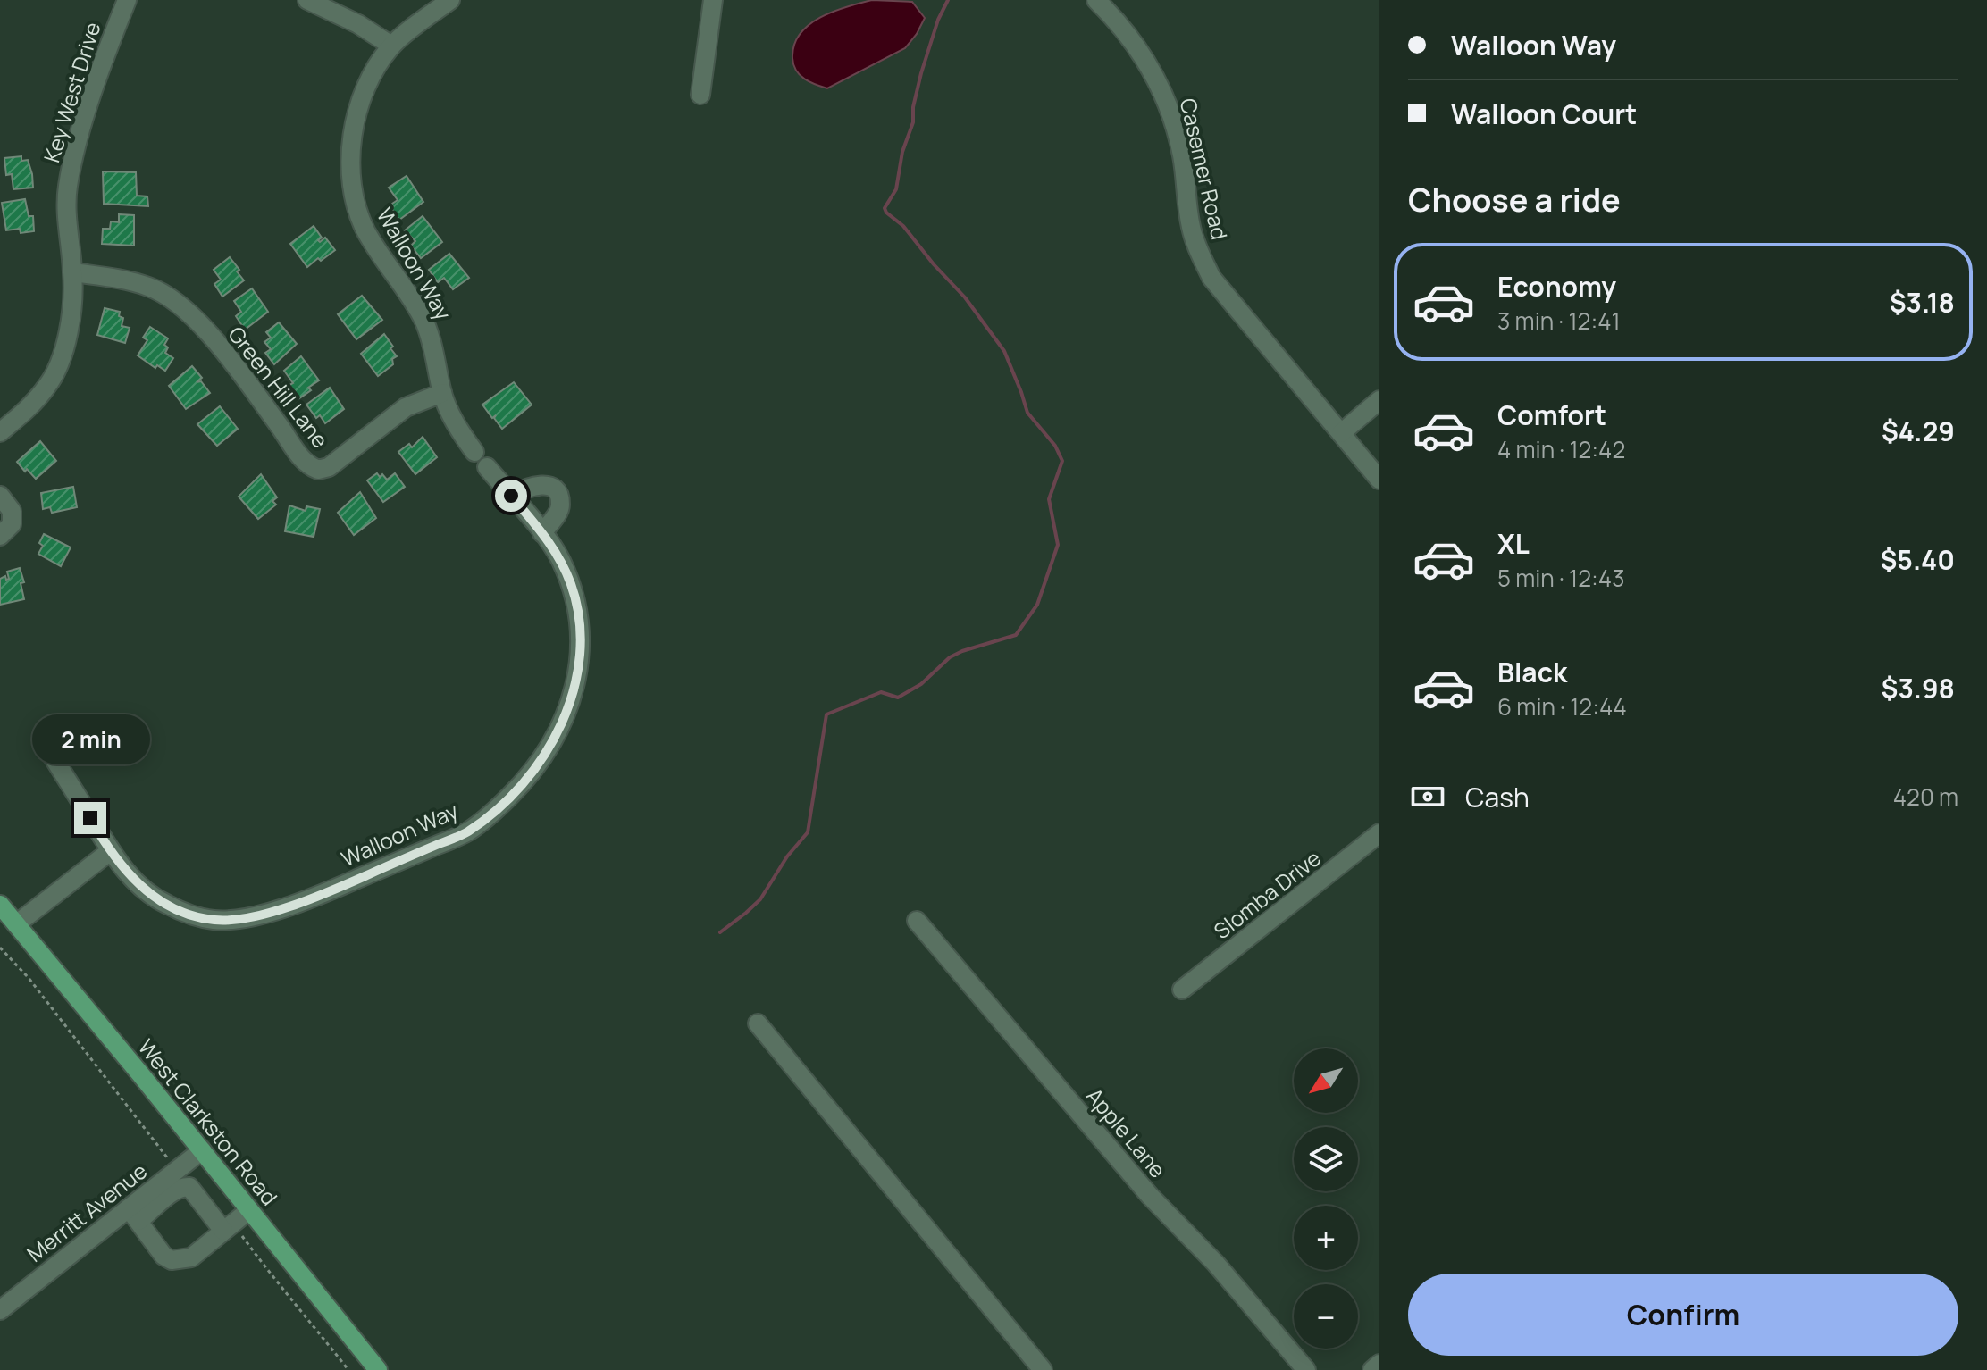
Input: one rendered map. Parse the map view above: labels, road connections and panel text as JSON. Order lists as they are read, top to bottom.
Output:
{
  "streets": {
    "main road": ["West Clarkston Road"],
    "street": [
      "Key West Drive",
      "Casemer Road",
      "Walloon Way",
      "Green Hill Lane",
      "Slomba Drive",
      "Apple Lane",
      "Merritt Avenue"
    ]
  },
  "crossings": [
    ["Key West Drive", "Green Hill Lane"],
    ["Walloon Way", "Green Hill Lane"],
    ["West Clarkston Road", "Merritt Avenue"]
  ],
  "north": "bottom left",
  "page": {
    "banner": ["Walloon Way", "Walloon Court"],
    "heading": "Choose a ride",
    "list": [
      {
        "name": "Economy",
        "note": "3 min · 12:41",
        "value": "$3.18"
      },
      {
        "name": "Comfort",
        "note": "4 min · 12:42",
        "value": "$4.29"
      },
      {
        "name": "XL",
        "note": "5 min · 12:43",
        "value": "$5.40"
      },
      {
        "name": "Black",
        "note": "6 min · 12:44",
        "value": "$3.98"
      }
    ],
    "bubble": "2 min",
    "pay": ["Cash", "420 m"],
    "map_buttons": ["+", "−"],
    "buttons": "Confirm"
  }
}
